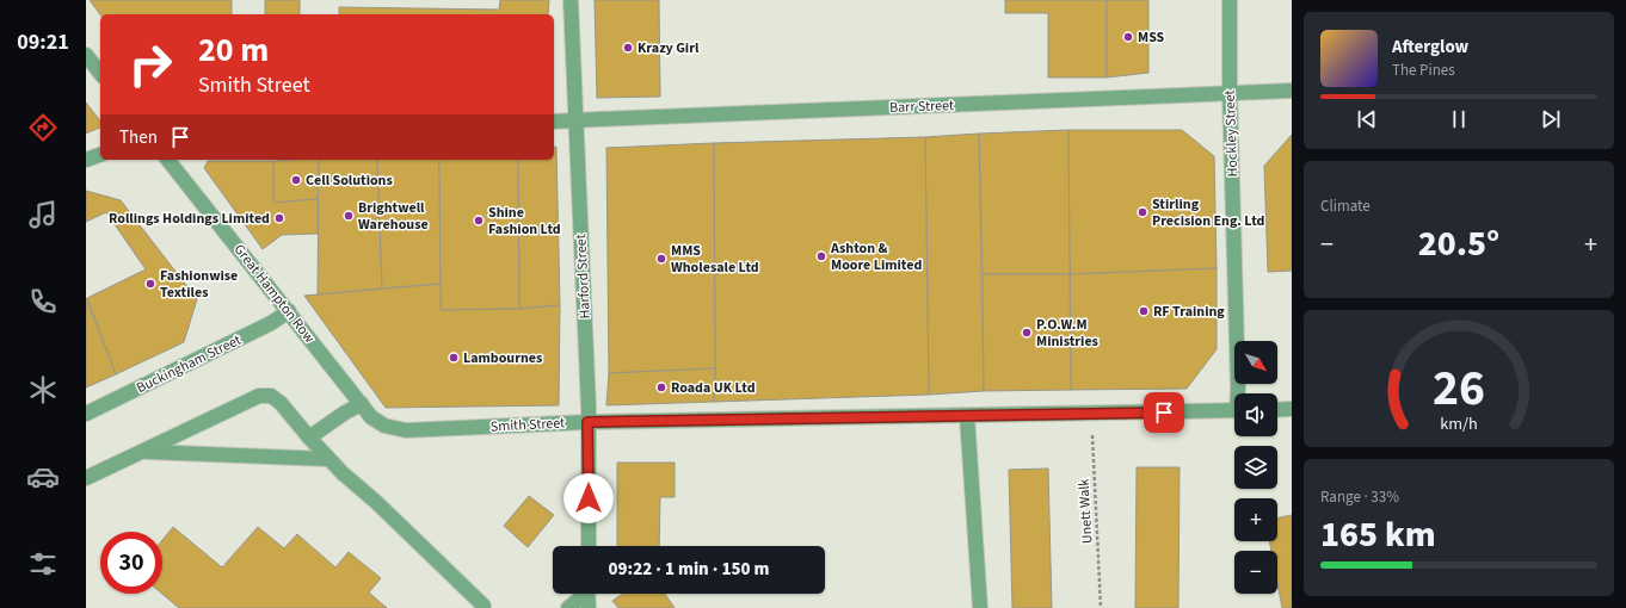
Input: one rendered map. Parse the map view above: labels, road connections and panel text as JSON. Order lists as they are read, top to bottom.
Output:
{
  "streets": {
    "street": [
      "Barr Street",
      "Hockley Street",
      "Harford Street",
      "Great Hampton Row",
      "Buckingham Street",
      "Smith Street"
    ],
    "path": ["Unett Walk"]
  },
  "crossings": [
    ["Barr Street", "Hockley Street"],
    ["Barr Street", "Harford Street"],
    ["Harford Street", "Smith Street"],
    ["Great Hampton Row", "Buckingham Street"],
    ["Great Hampton Row", "Smith Street"],
    ["Smith Street", "Unett Walk"]
  ],
  "places": [
    "MSS",
    "Krazy Girl",
    "Cell Solutions",
    "Stirling Precision Eng. Ltd",
    "Brightwell Warehouse",
    "Rollings Holdings Limited",
    "Shine Fashion Ltd",
    "Ashton & Moore Limited",
    "MMS Wholesale Ltd",
    "Fashionwise Textiles",
    "RF Training",
    "P.O.W.M Ministries",
    "Lambournes",
    "Roada UK Ltd"
  ],
  "north": "bottom right",
  "page": {
    "tabs": "09:21",
    "turn": ["20 m", "Smith Street"],
    "song": ["Afterglow", "The Pines"],
    "then": "Then",
    "tile": [
      "Climate",
      ["Range · 33%", "165 km"]
    ],
    "heat": ["−", "20.5°", "+"],
    "map_buttons": ["+", "−"],
    "limit": "30",
    "trip": "09:22 · 1 min · 150 m",
    "gauge": ["26", "km/h"]
  }
}
